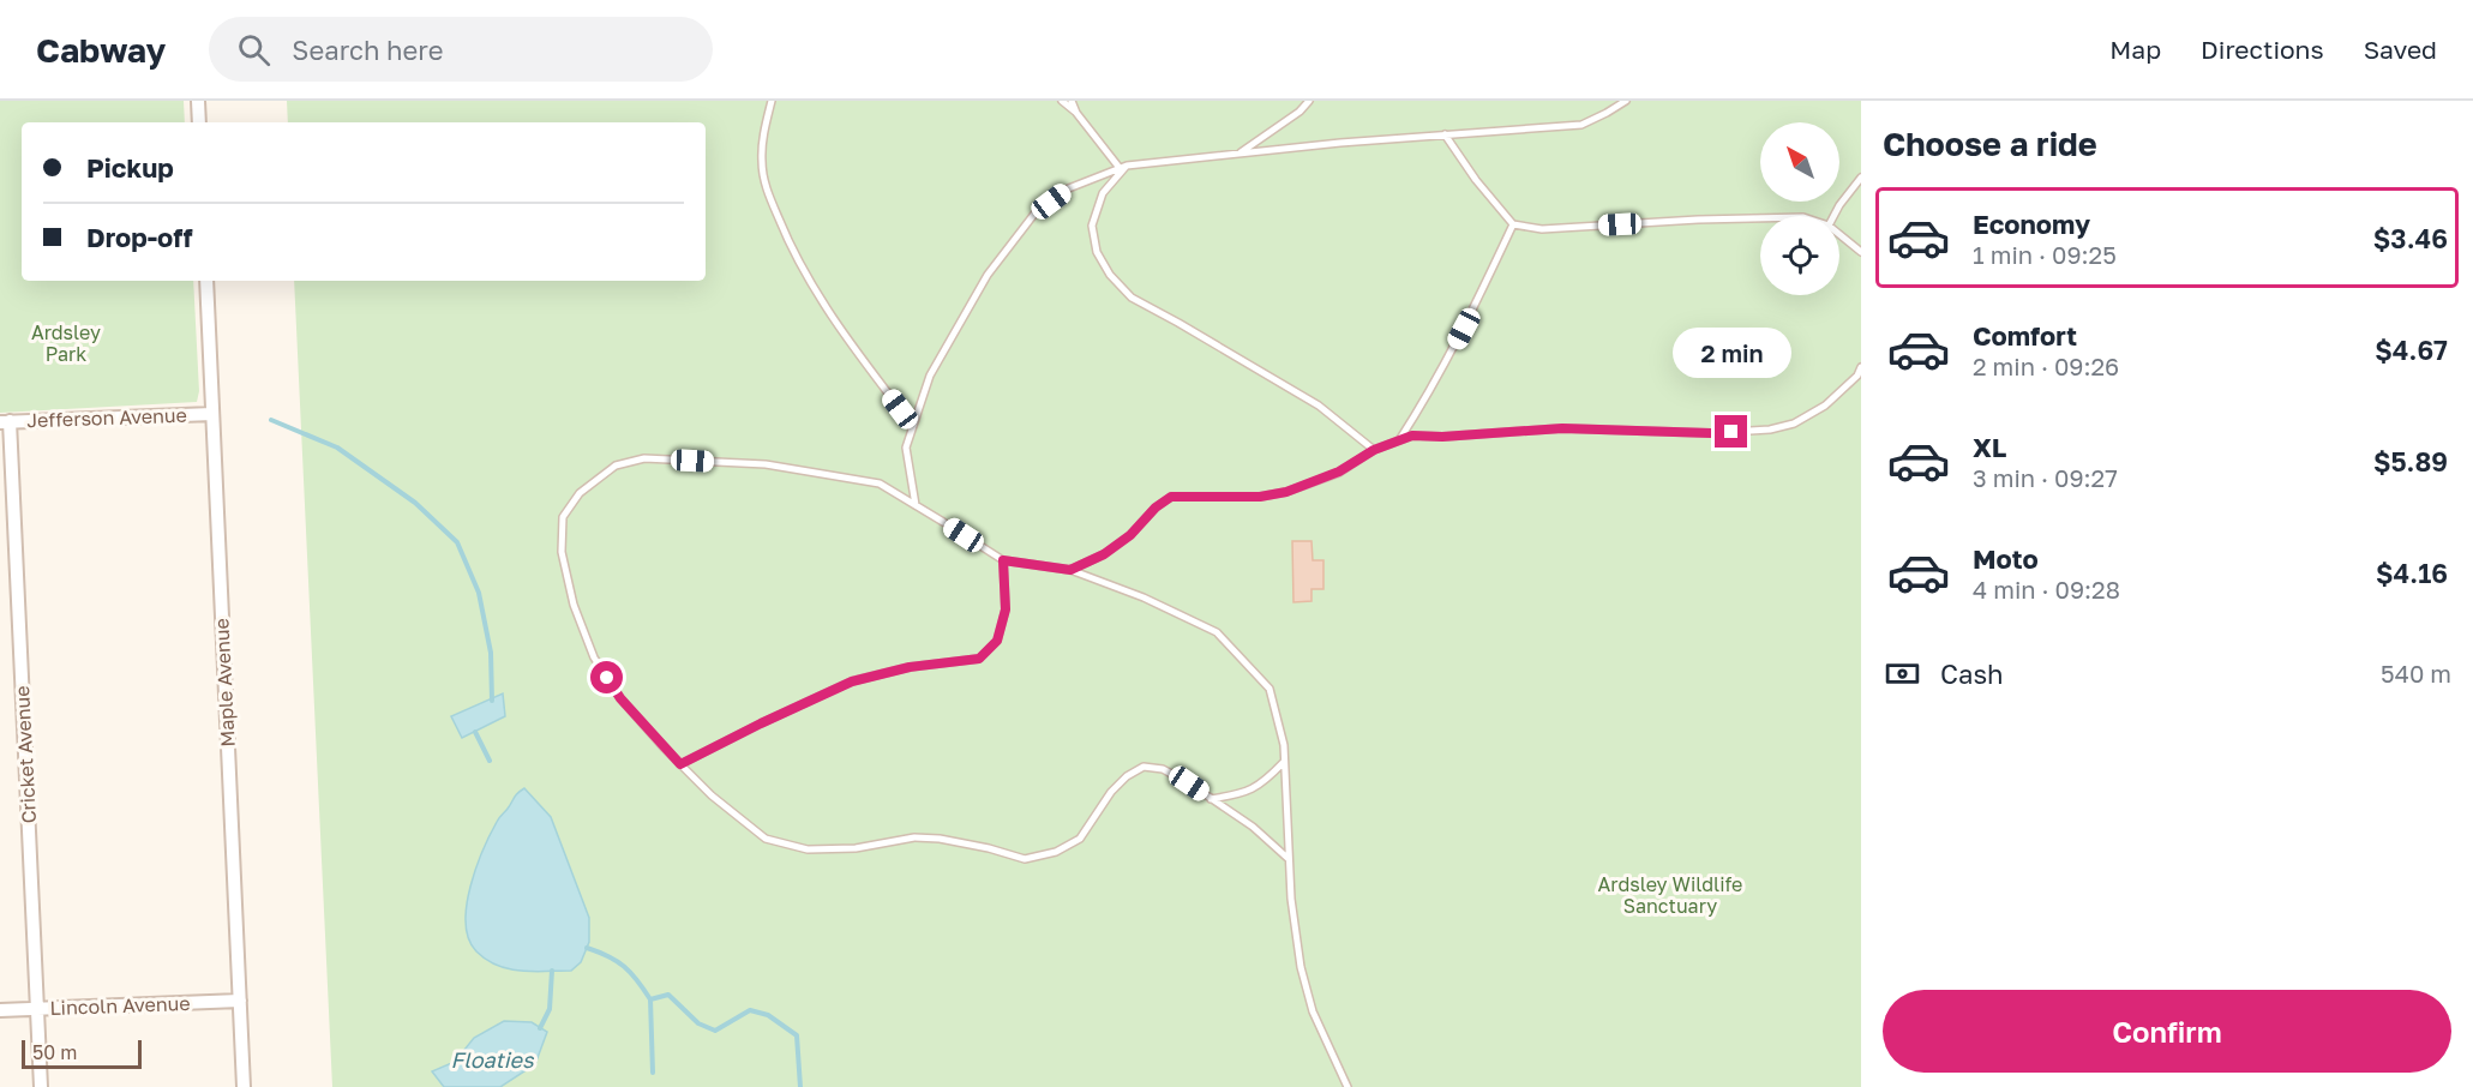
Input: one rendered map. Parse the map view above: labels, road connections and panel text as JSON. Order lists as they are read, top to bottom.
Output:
{
  "streets": {
    "street": [
      "Jefferson Avenue",
      "Maple Avenue",
      "Cricket Avenue",
      "Lincoln Avenue"
    ]
  },
  "crossings": [
    ["Jefferson Avenue", "Maple Avenue"],
    ["Jefferson Avenue", "Cricket Avenue"],
    ["Maple Avenue", "Lincoln Avenue"],
    ["Cricket Avenue", "Lincoln Avenue"]
  ],
  "water": ["Floaties"],
  "parks": ["Ardsley Park", "Ardsley Wildlife Sanctuary"],
  "scale_bar": "50 m",
  "north": "top left",
  "page": {
    "header": "Cabway",
    "search": "Search here",
    "nav": ["Map", "Directions", "Saved"],
    "heading": "Choose a ride",
    "banner": ["Pickup", "Drop-off"],
    "list": [
      {
        "name": "Economy",
        "note": "1 min · 09:25",
        "value": "$3.46"
      },
      {
        "name": "Comfort",
        "note": "2 min · 09:26",
        "value": "$4.67"
      },
      {
        "name": "XL",
        "note": "3 min · 09:27",
        "value": "$5.89"
      },
      {
        "name": "Moto",
        "note": "4 min · 09:28",
        "value": "$4.16"
      }
    ],
    "bubble": "2 min",
    "pay": ["Cash", "540 m"],
    "buttons": "Confirm",
    "scale": "50 m"
  }
}
